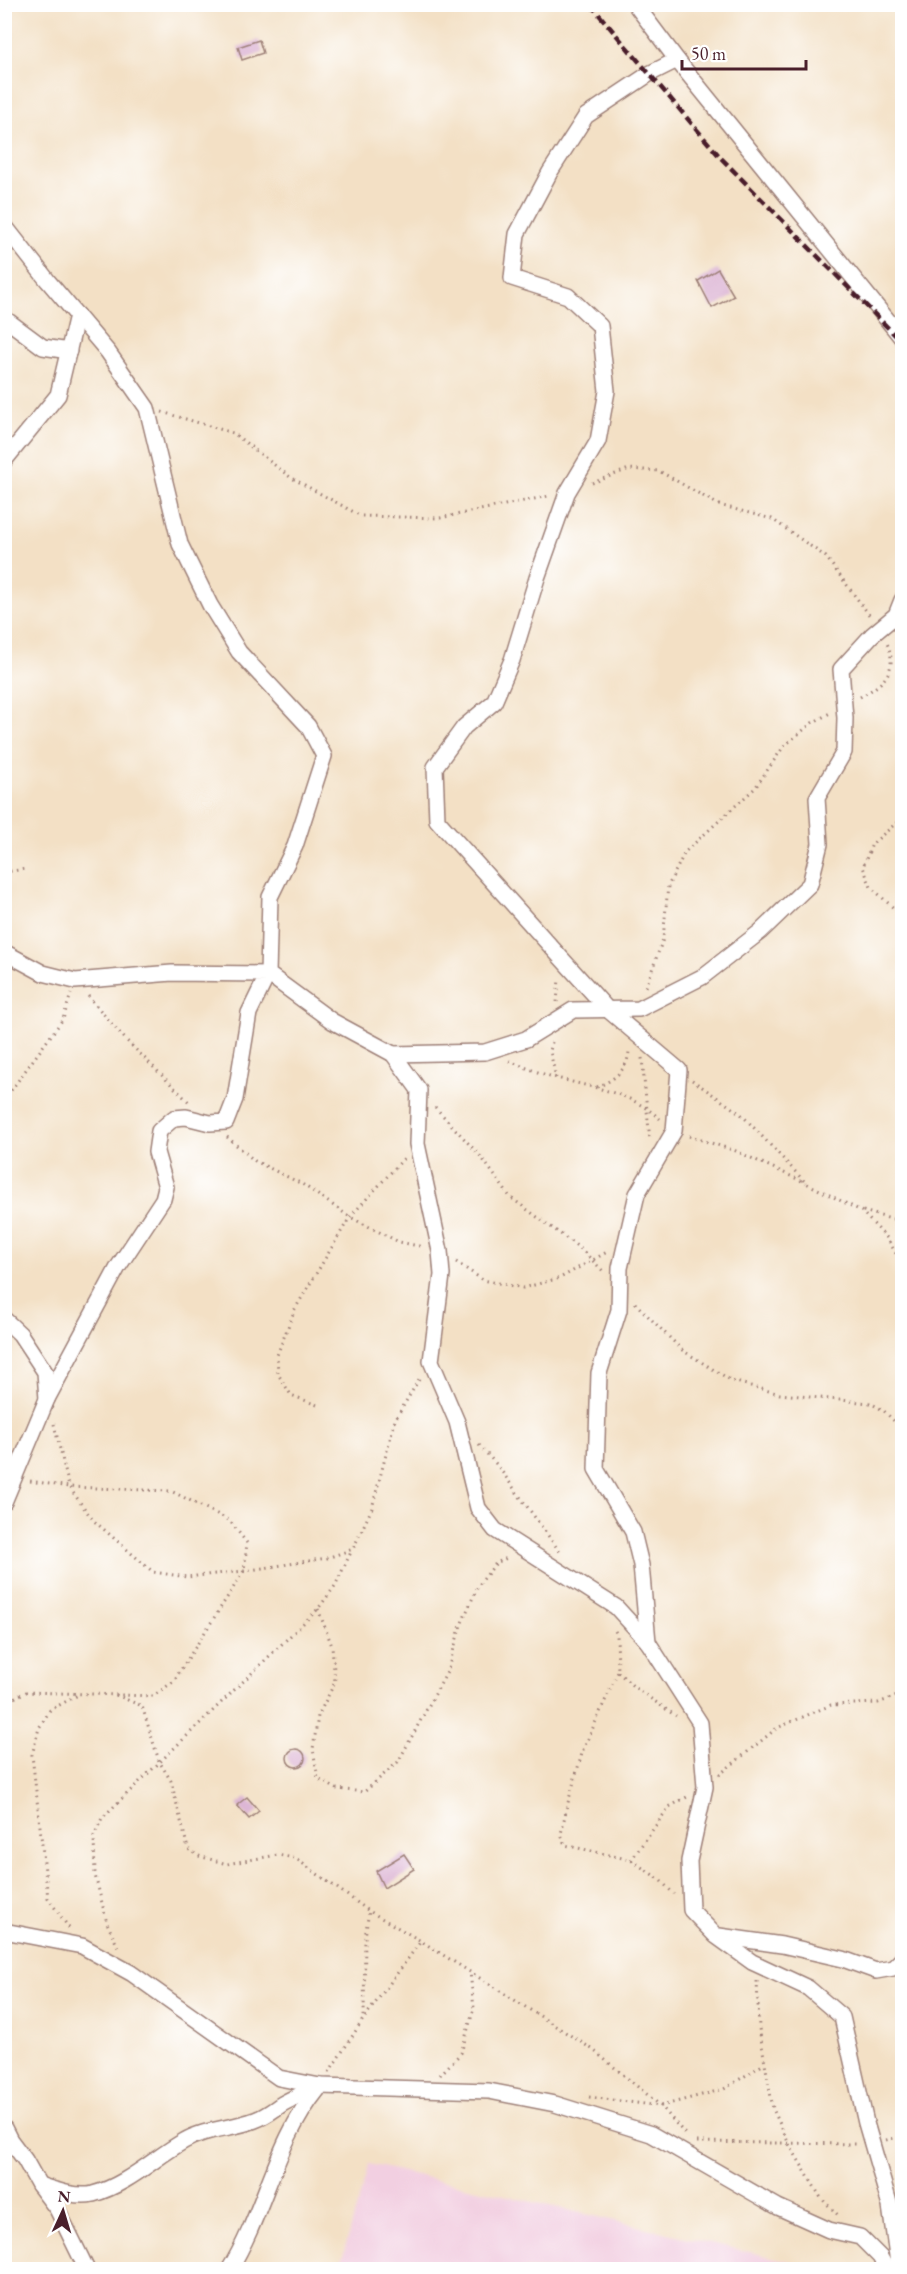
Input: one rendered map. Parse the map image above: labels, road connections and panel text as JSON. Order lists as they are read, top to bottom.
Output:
{
  "scale_bar": "50 m",
  "north": "top"
}
